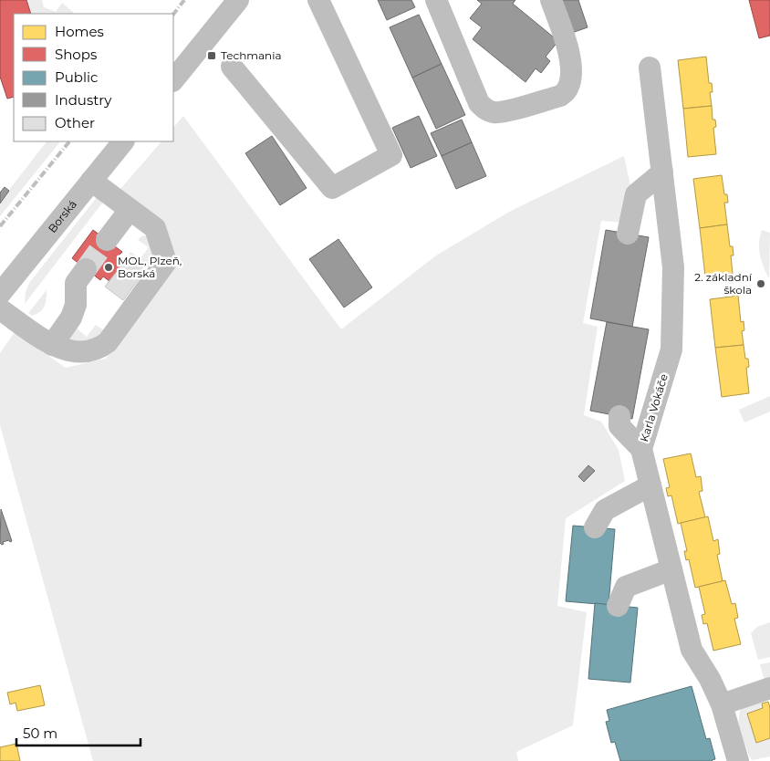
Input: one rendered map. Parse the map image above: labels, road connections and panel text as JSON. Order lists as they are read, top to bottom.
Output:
{
  "streets": {
    "street": ["Borská", "Karla Vokáče"]
  },
  "places": {
    "transit": ["Techmania"],
    "other": ["MOL, Plzeň, Borská", "2. základní škola"]
  },
  "legend": [
    "Homes",
    "Shops",
    "Public",
    "Industry",
    "Other"
  ],
  "scale_bar": "50 m"
}
